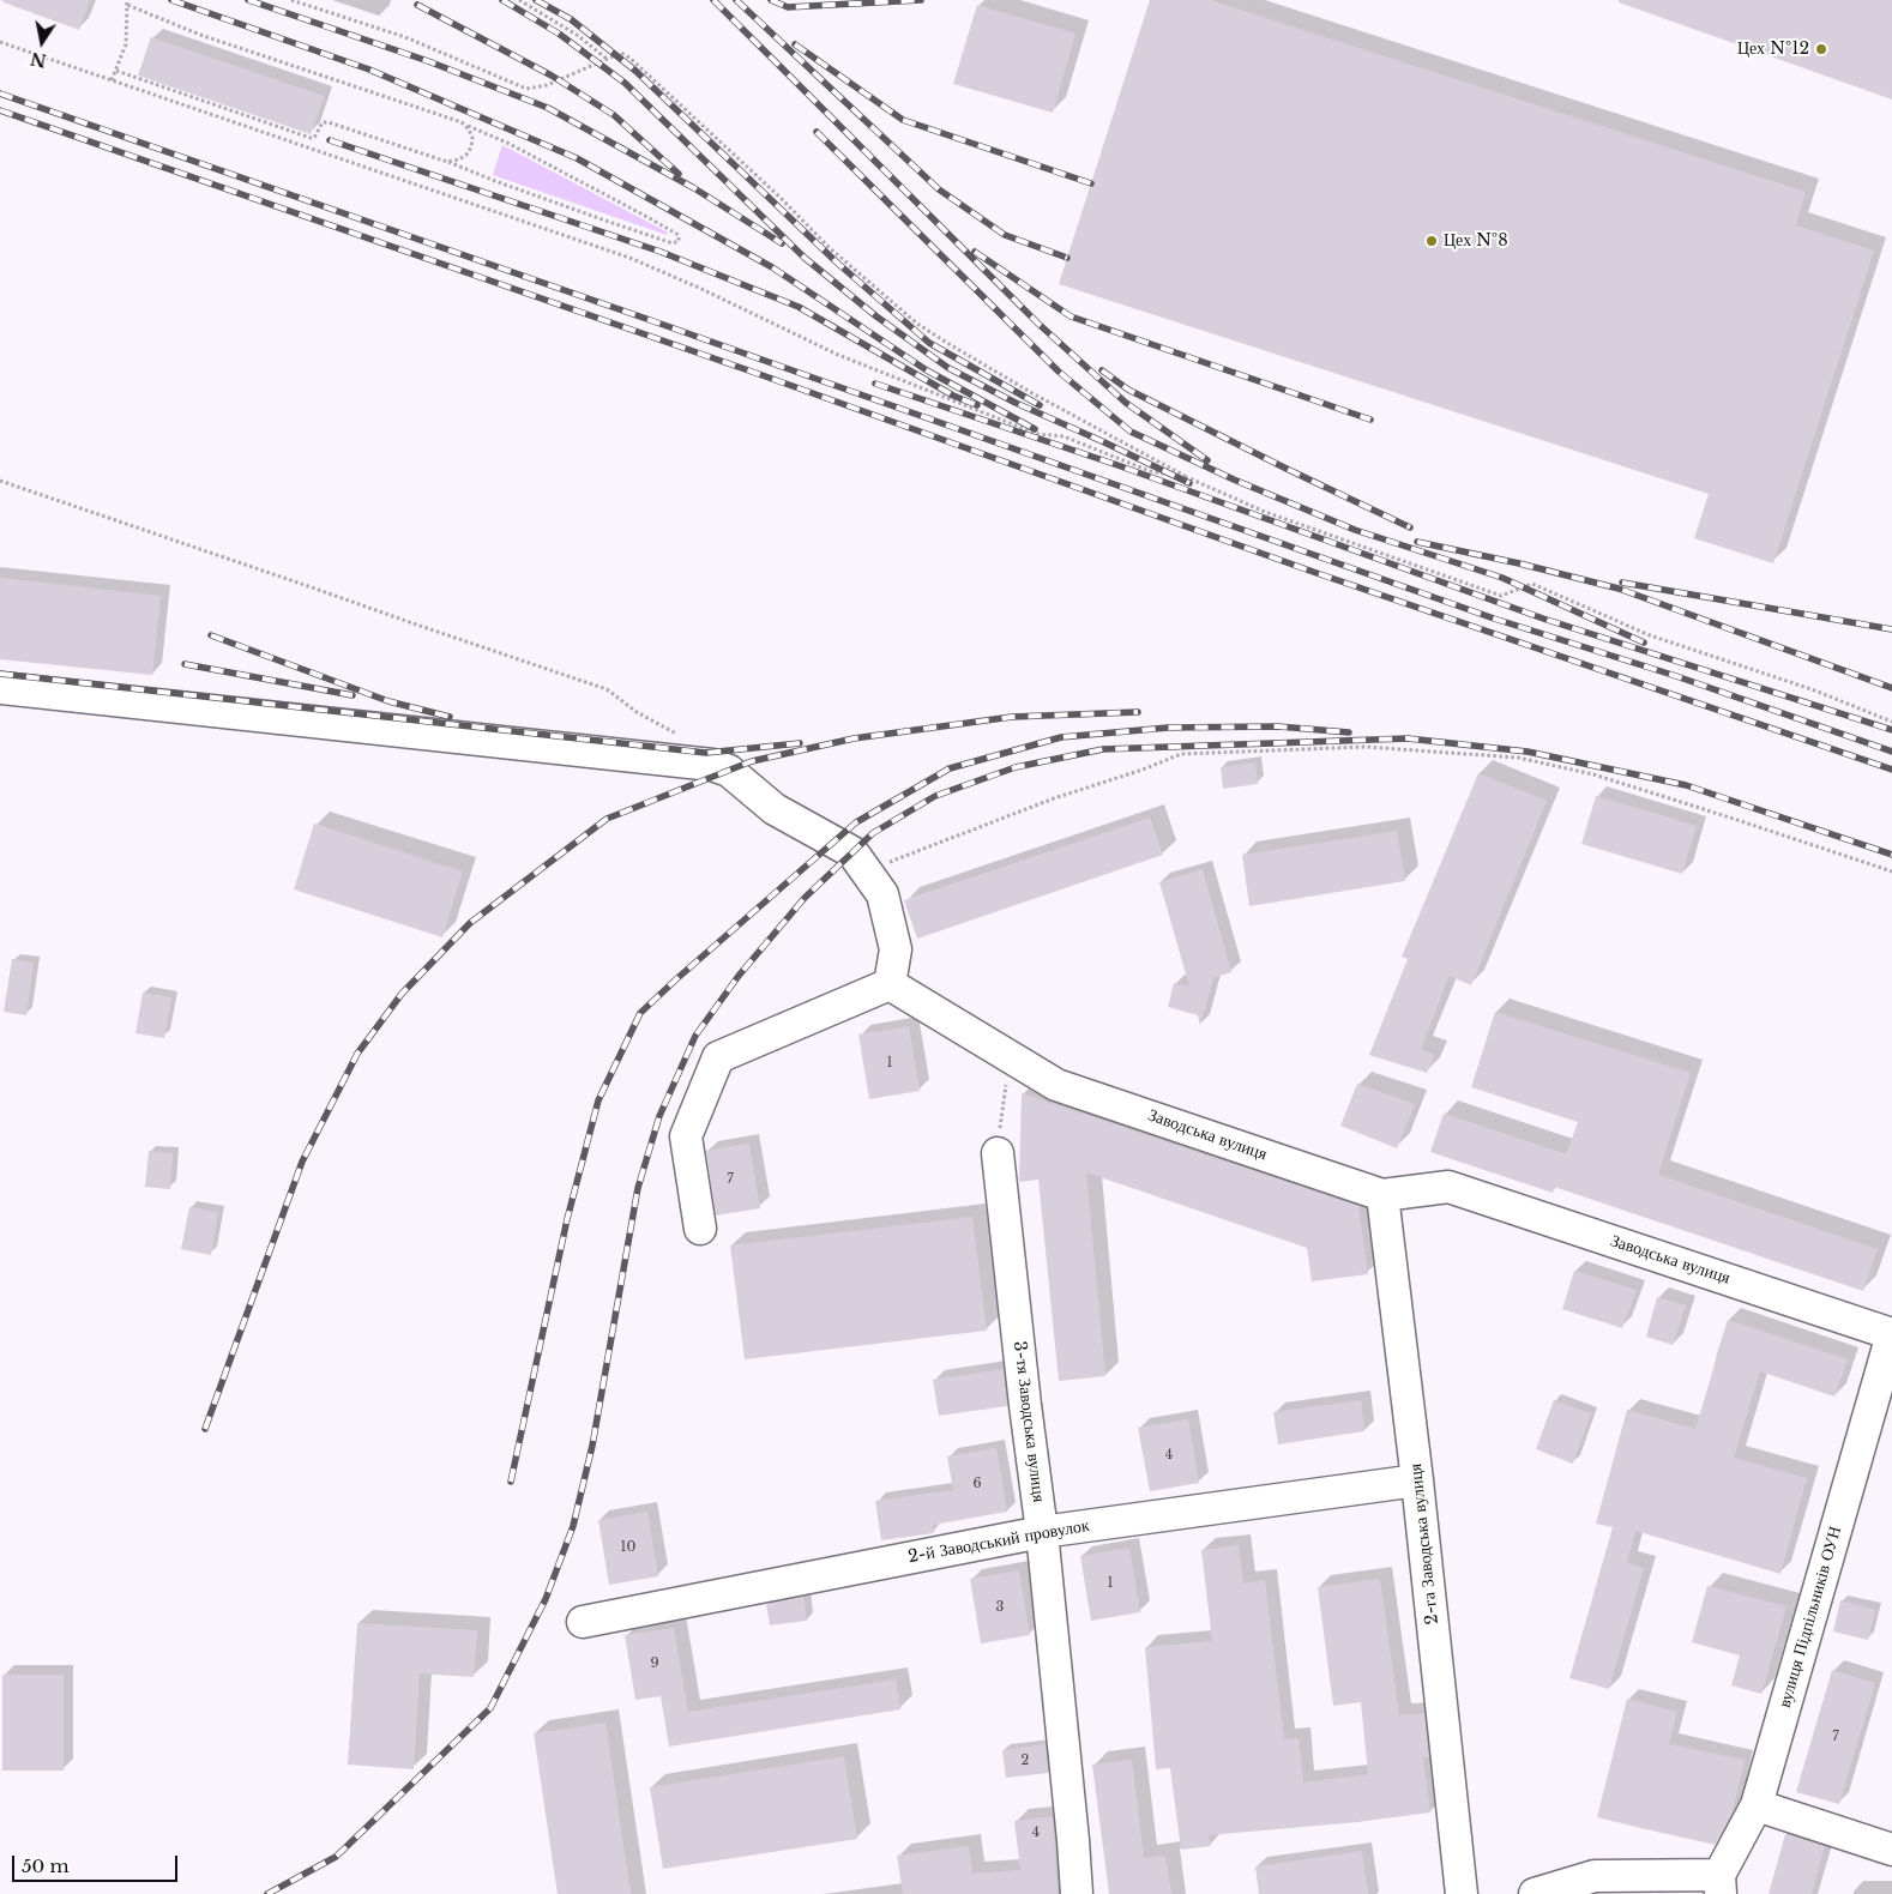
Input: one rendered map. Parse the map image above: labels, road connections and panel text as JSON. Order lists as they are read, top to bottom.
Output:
{
  "streets": {
    "street": [
      "Заводська вулиця",
      "3-тя Заводська вулиця",
      "2-й Заводський провулок",
      "2-га Заводська вулиця",
      "вулиця Підпільників ОУН"
    ]
  },
  "crossings": [
    ["Заводська вулиця", "2-га Заводська вулиця"],
    ["Заводська вулиця", "вулиця Підпільників ОУН"],
    ["3-тя Заводська вулиця", "2-й Заводський провулок"],
    ["2-й Заводський провулок", "2-га Заводська вулиця"]
  ],
  "places": ["Цех №12", "Цех №8"],
  "house_numbers": [
    "1",
    "7",
    "4",
    "6",
    "10",
    "1",
    "3",
    "9",
    "7",
    "2",
    "4"
  ],
  "scale_bar": "50 m",
  "north": "bottom"
}
